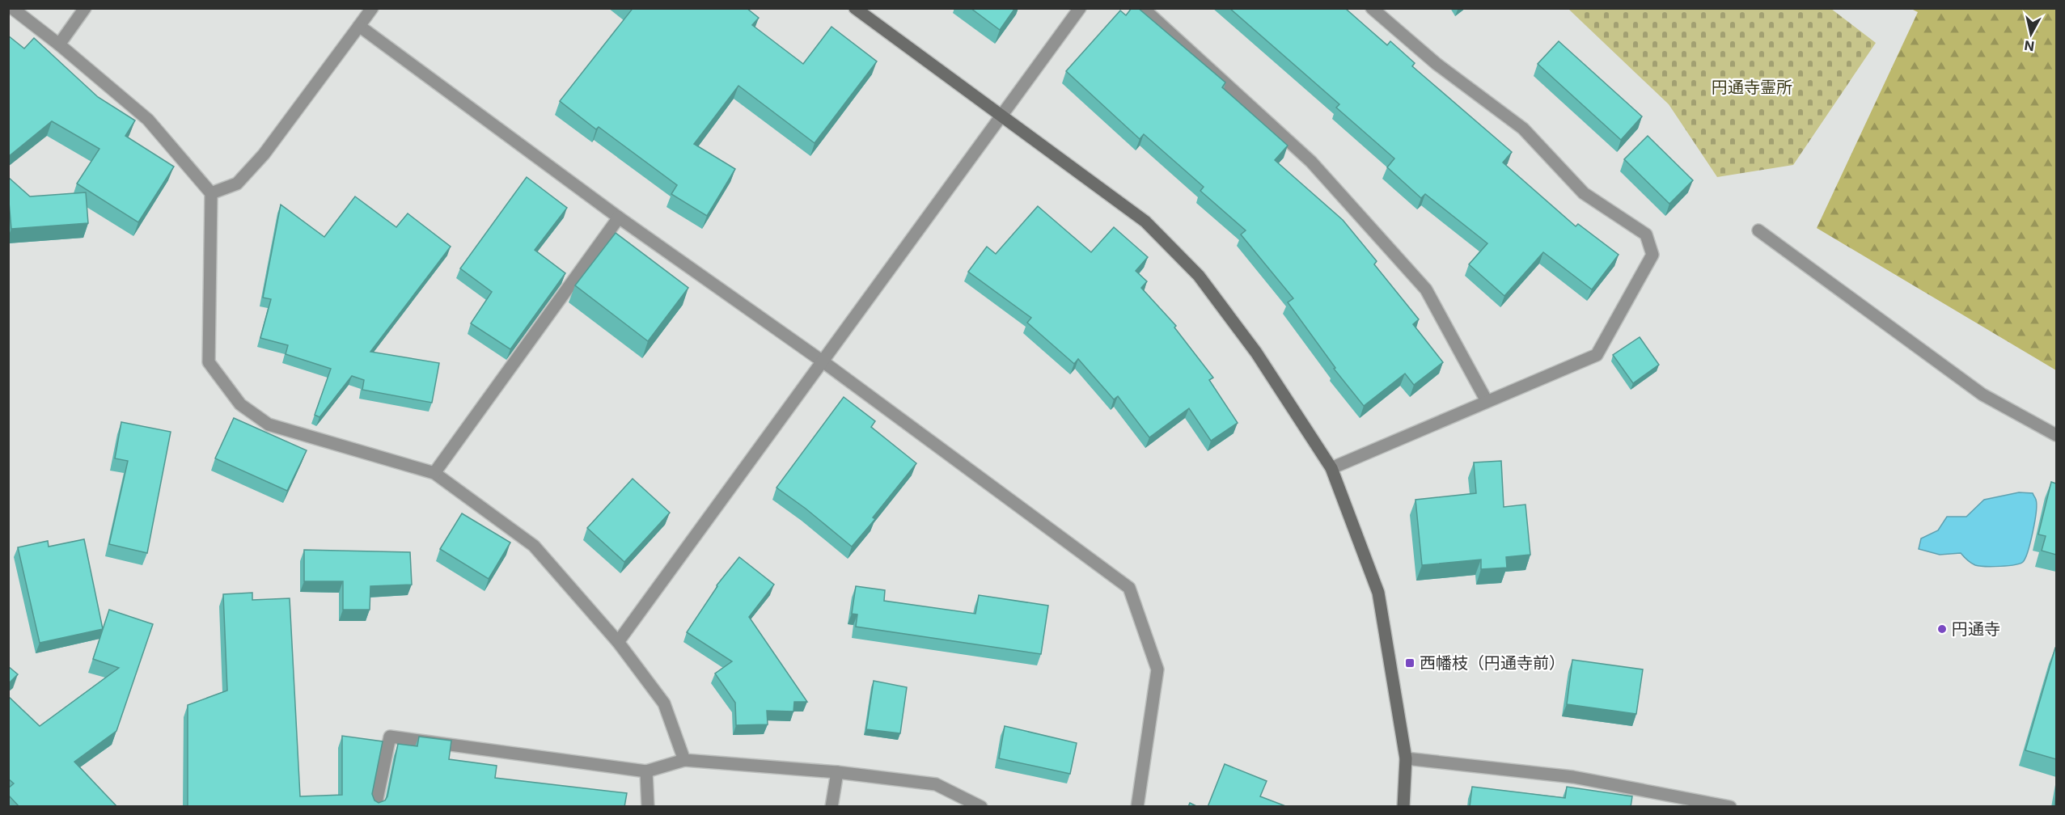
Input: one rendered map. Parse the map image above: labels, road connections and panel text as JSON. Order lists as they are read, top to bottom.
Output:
{
  "parks": ["円通寺霊所"],
  "places": {
    "other": ["円通寺"],
    "transit": ["西幡枝（円通寺前）"]
  },
  "north": "bottom"
}
